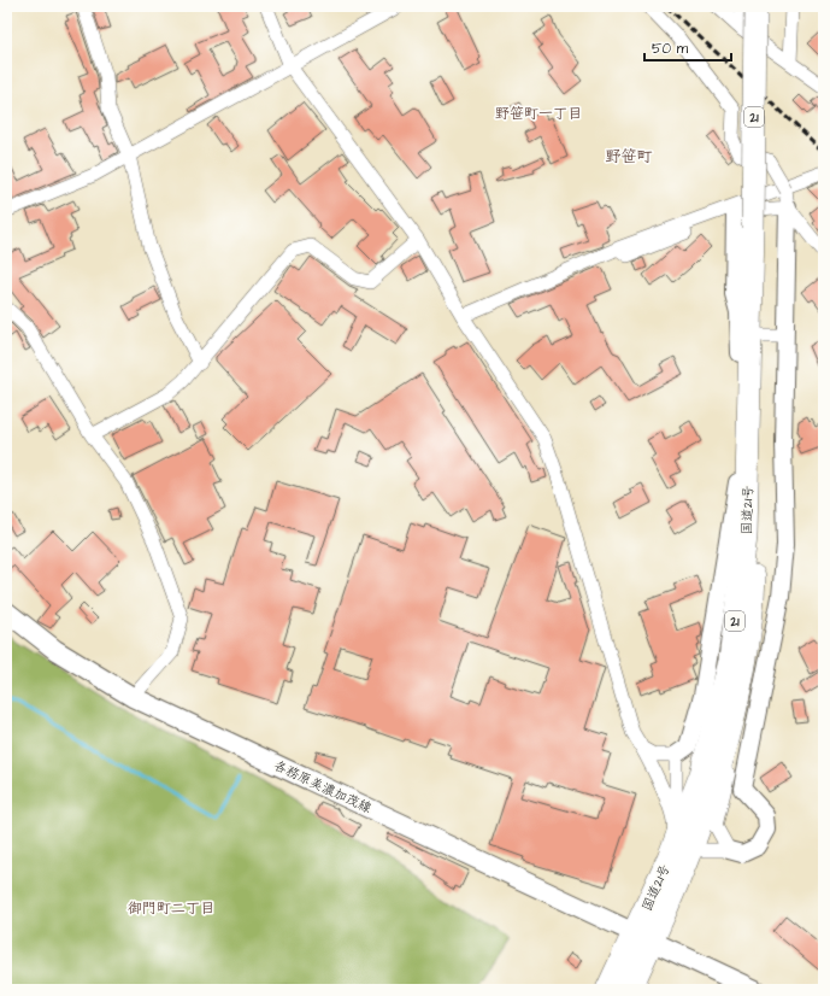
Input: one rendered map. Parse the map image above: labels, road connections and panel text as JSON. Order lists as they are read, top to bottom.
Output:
{
  "streets": {
    "highway": ["21", "国道21号"],
    "main road": ["各務原美濃加茂線"]
  },
  "crossings": [
    ["国道21号", "各務原美濃加茂線"]
  ],
  "districts": ["野笹町一丁目", "野笹町", "御門町二丁目"],
  "scale_bar": "50 m"
}
